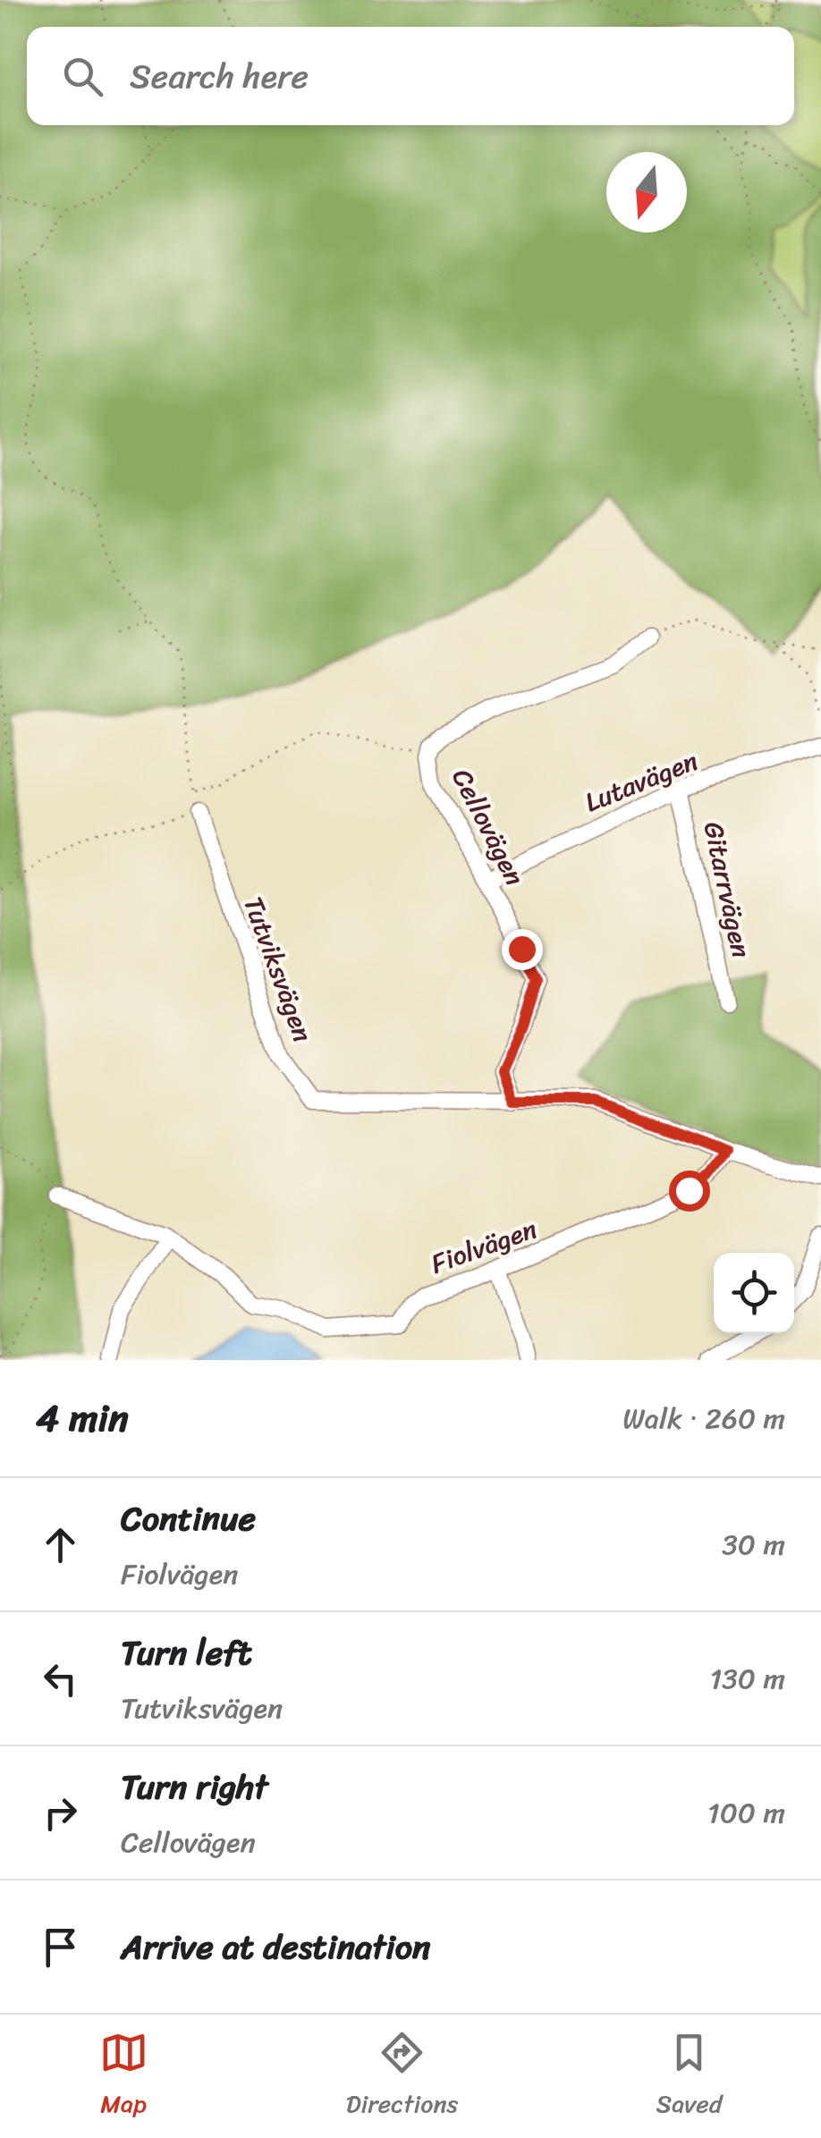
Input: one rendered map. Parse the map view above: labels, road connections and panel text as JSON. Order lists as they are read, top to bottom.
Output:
{
  "streets": {
    "street": [
      "Lutavägen",
      "Cellovägen",
      "Gitarrvägen",
      "Tutviksvägen",
      "Fiolvägen"
    ]
  },
  "crossings": [
    ["Lutavägen", "Cellovägen"],
    ["Lutavägen", "Gitarrvägen"],
    ["Cellovägen", "Tutviksvägen"],
    ["Tutviksvägen", "Fiolvägen"]
  ],
  "north": "bottom",
  "page": {
    "search": "Search here",
    "heading": ["4 min", "Walk · 260 m"],
    "list": [
      ["Continue", "Fiolvägen", "30 m"],
      ["Turn left", "Tutviksvägen", "130 m"],
      ["Turn right", "Cellovägen", "100 m"],
      "Arrive at destination"
    ],
    "nav": ["Map", "Directions", "Saved"]
  }
}
